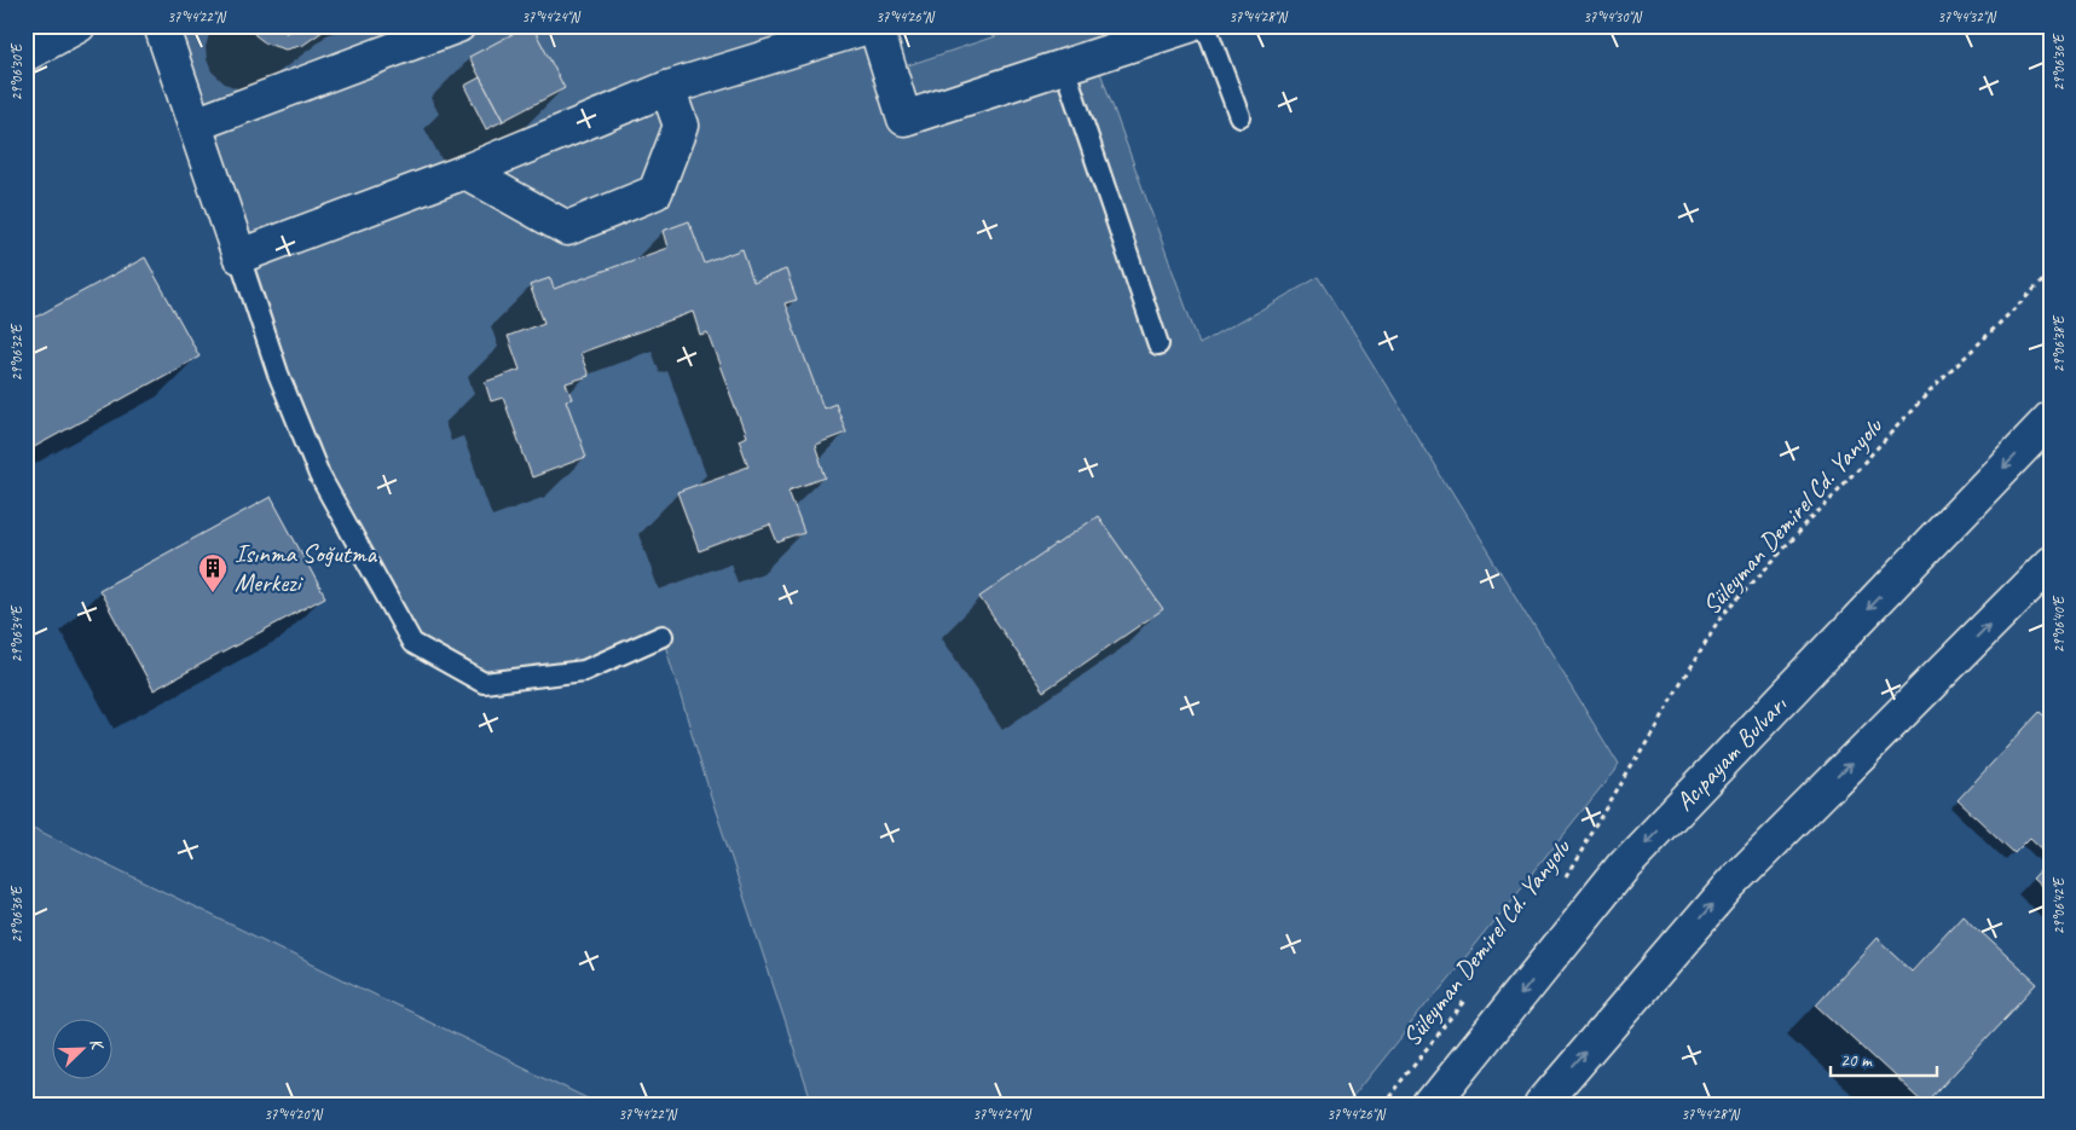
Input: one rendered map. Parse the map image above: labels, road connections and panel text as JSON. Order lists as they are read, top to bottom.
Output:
{
  "streets": {
    "street": ["Acıpayam Bulvarı"],
    "path": ["Süleyman Demirel Cd. Yanyolu"]
  },
  "places": {
    "building": ["Isınma Soğutma Merkezi"]
  },
  "scale_bar": "20 m",
  "north": "top right",
  "coordinates": [
    "37°44'22\"N",
    "37°44'24\"N",
    "37°44'26\"N",
    "37°44'28\"N",
    "37°44'30\"N",
    "37°44'32\"N",
    "29°06'36\"E",
    "29°06'30\"E",
    "29°06'38\"E",
    "29°06'32\"E",
    "29°06'40\"E",
    "29°06'34\"E",
    "29°06'42\"E",
    "37°44'20\"N"
  ]
}
